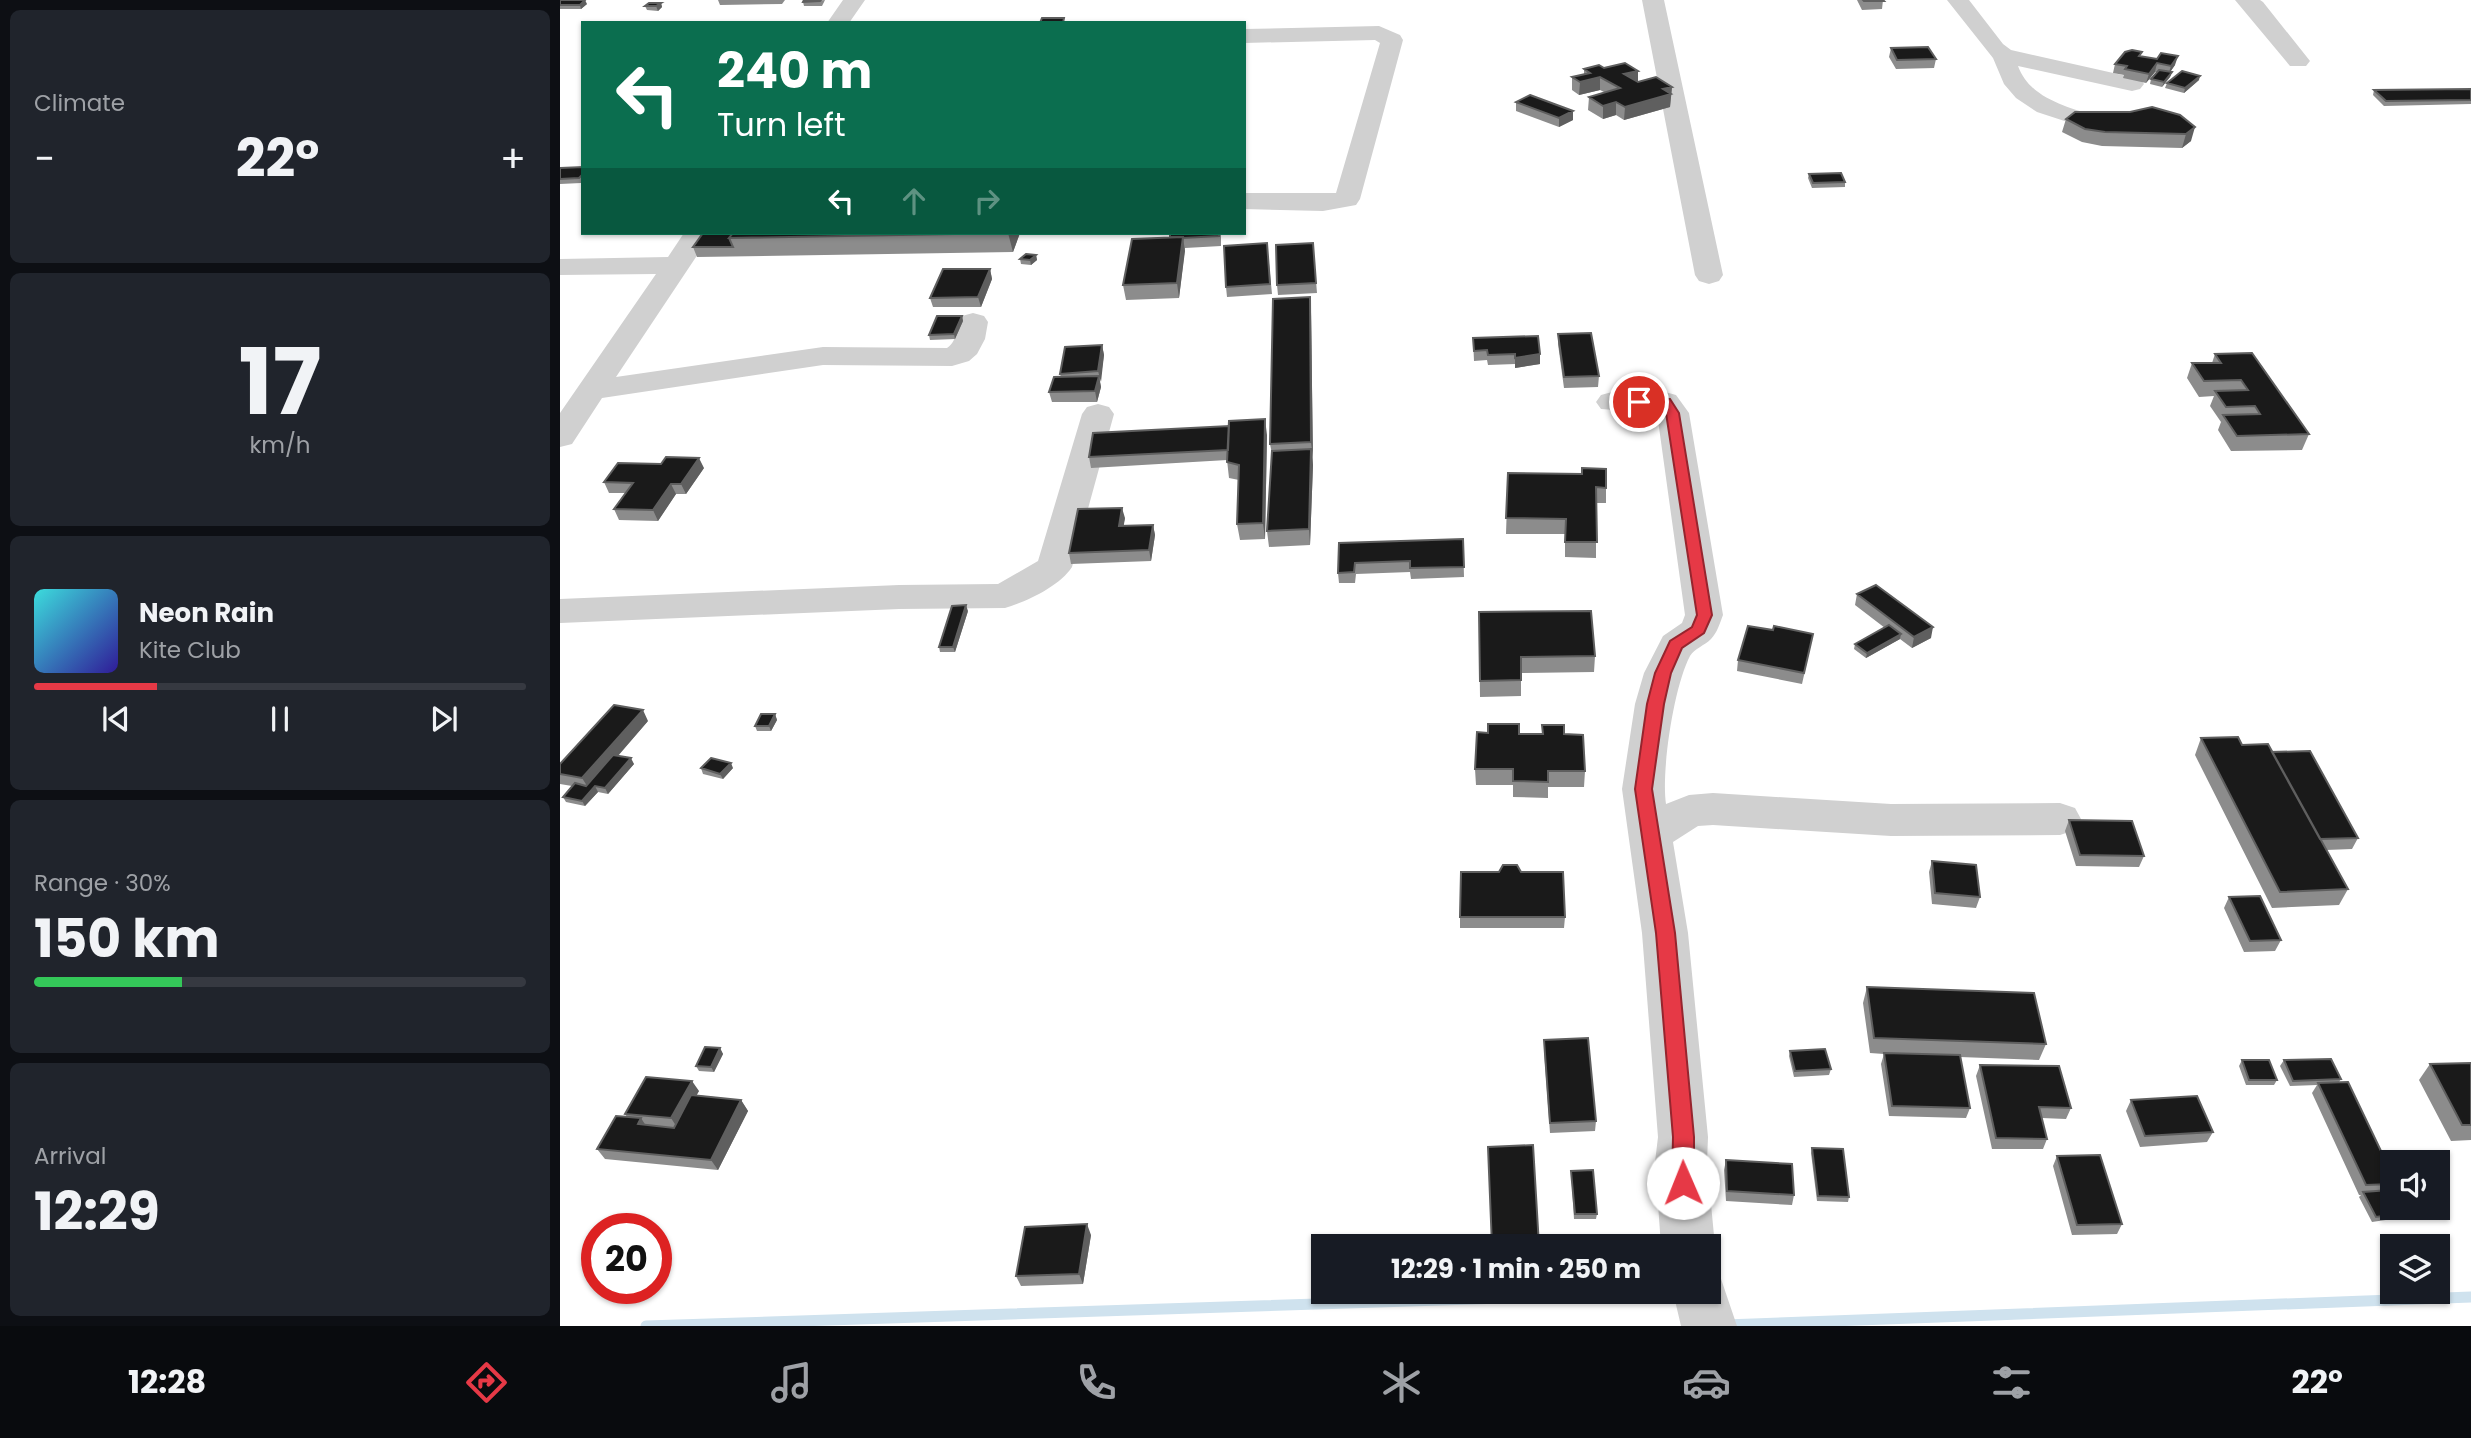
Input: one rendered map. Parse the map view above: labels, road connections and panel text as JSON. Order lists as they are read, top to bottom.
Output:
{
  "page": {
    "tile": [
      "Climate",
      ["17", "km/h"],
      ["Range · 30%", "150 km"],
      ["Arrival", "12:29"]
    ],
    "turn": ["240 m", "Turn left"],
    "heat": ["−", "22°", "+"],
    "song": ["Neon Rain", "Kite Club"],
    "limit": "20",
    "trip": "12:29 · 1 min · 250 m",
    "tabs": ["12:28", "22°"]
  }
}
